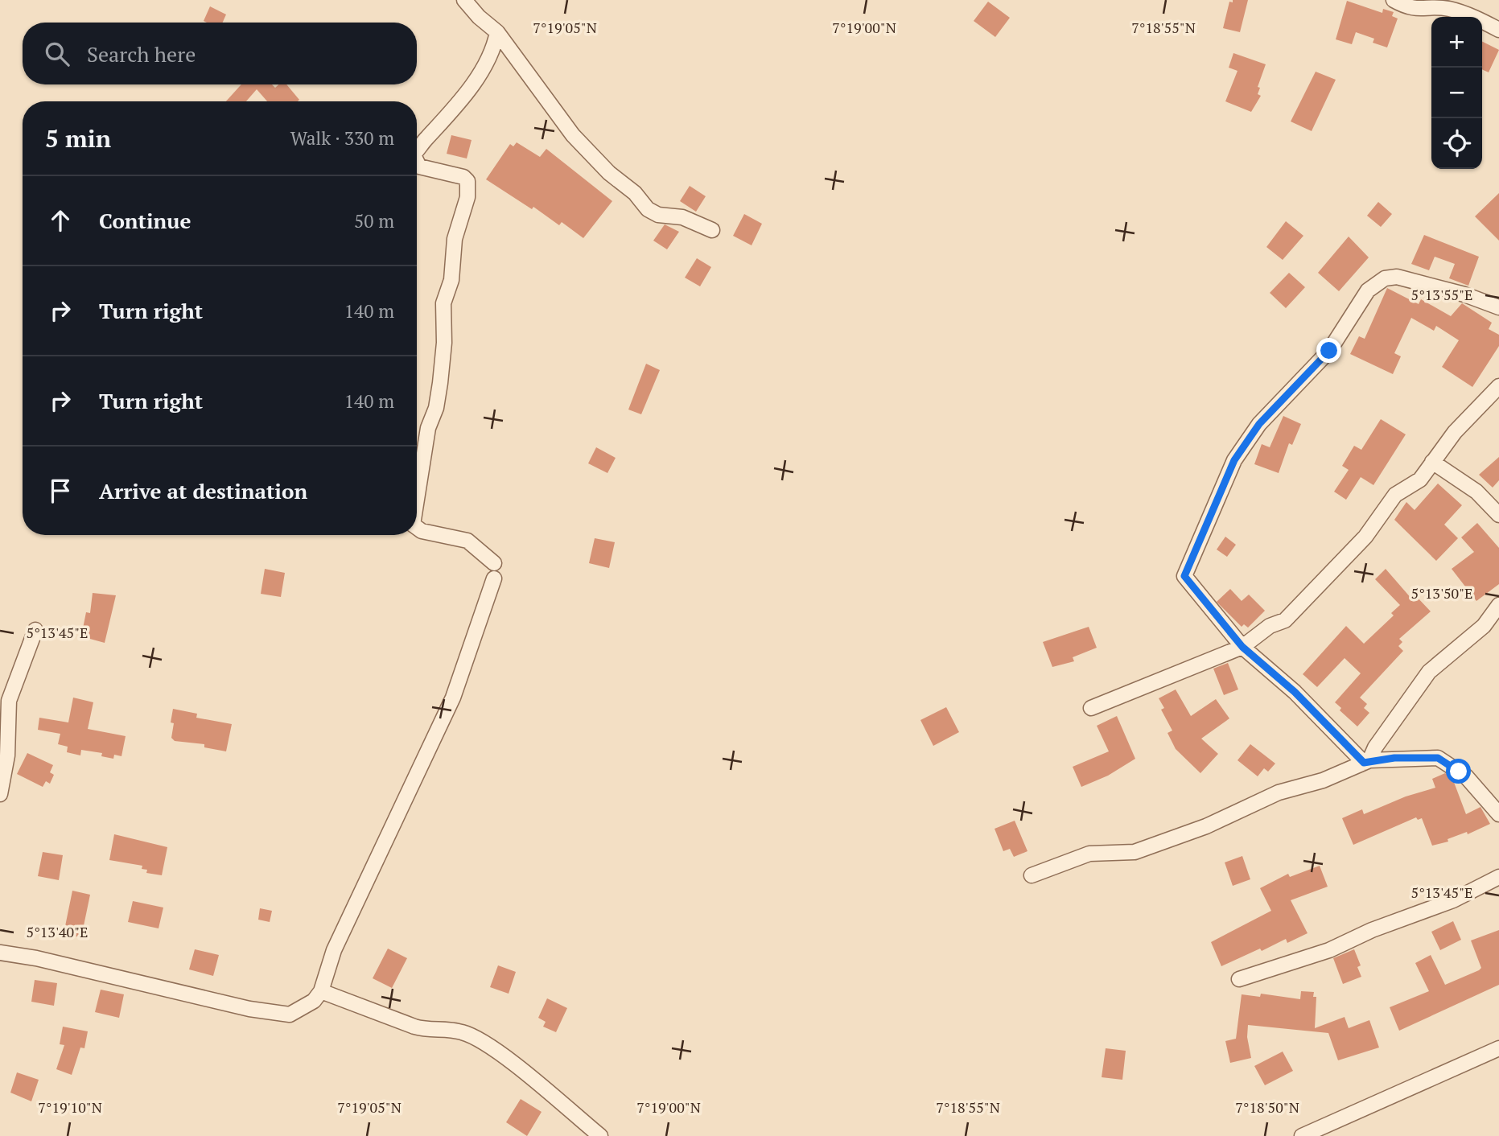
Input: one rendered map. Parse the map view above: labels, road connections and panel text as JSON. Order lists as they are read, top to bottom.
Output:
{
  "page": {
    "map_buttons": ["+", "−"],
    "search": "Search here",
    "heading": ["5 min", "Walk · 330 m"],
    "list": [
      ["Continue", "50 m"],
      ["Turn right", "140 m"],
      ["Turn right", "140 m"],
      "Arrive at destination"
    ]
  },
  "coordinates": [
    "7°19'05\"N",
    "7°19'00\"N",
    "7°18'55\"N",
    "5°13'55\"E",
    "5°13'50\"E",
    "5°13'45\"E",
    "5°13'40\"E",
    "7°19'10\"N",
    "7°18'50\"N"
  ]
}
